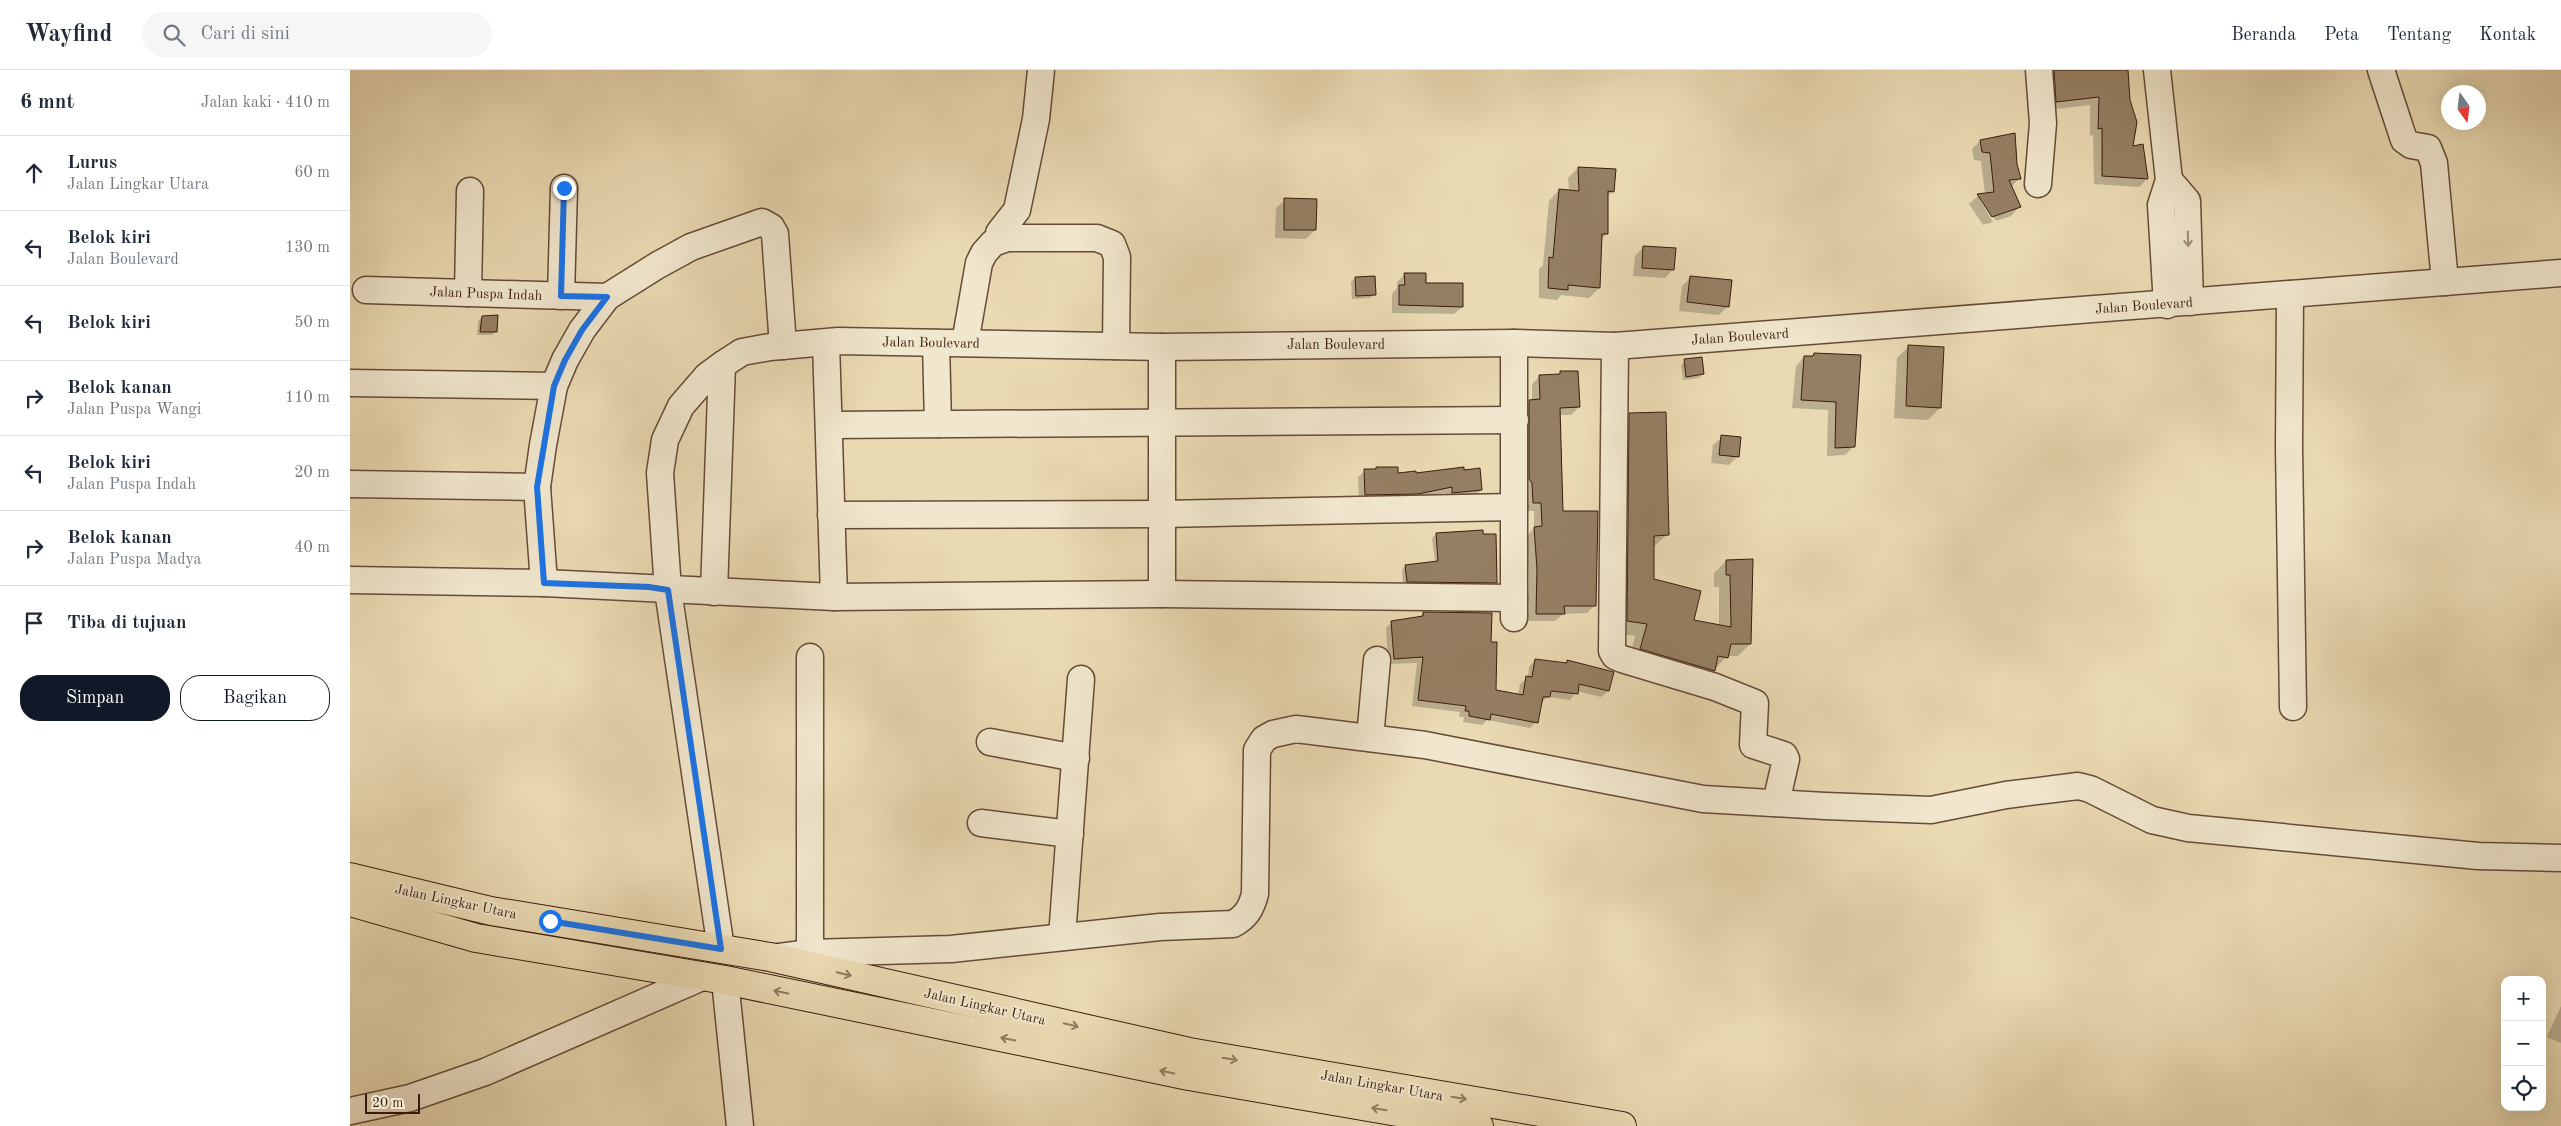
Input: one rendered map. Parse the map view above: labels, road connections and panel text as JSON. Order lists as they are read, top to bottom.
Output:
{
  "streets": {
    "main road": ["Jalan Lingkar Utara"],
    "street": ["Jalan Puspa Indah", "Jalan Boulevard"]
  },
  "crossings": [
    ["Jalan Boulevard", "Jalan Lingkar Utara"]
  ],
  "scale_bar": "20 m",
  "north": "bottom",
  "page": {
    "header": "Wayfind",
    "search": "Cari di sini",
    "nav": [
      "Beranda",
      "Peta",
      "Tentang",
      "Kontak"
    ],
    "heading": ["6 mnt", "Jalan kaki · 410 m"],
    "list": [
      ["Lurus", "Jalan Lingkar Utara", "60 m"],
      ["Belok kiri", "Jalan Boulevard", "130 m"],
      ["Belok kiri", "50 m"],
      ["Belok kanan", "Jalan Puspa Wangi", "110 m"],
      ["Belok kiri", "Jalan Puspa Indah", "20 m"],
      ["Belok kanan", "Jalan Puspa Madya", "40 m"],
      "Tiba di tujuan"
    ],
    "buttons": ["Simpan", "Bagikan"],
    "map_buttons": ["+", "−"],
    "scale": "20 m"
  }
}
